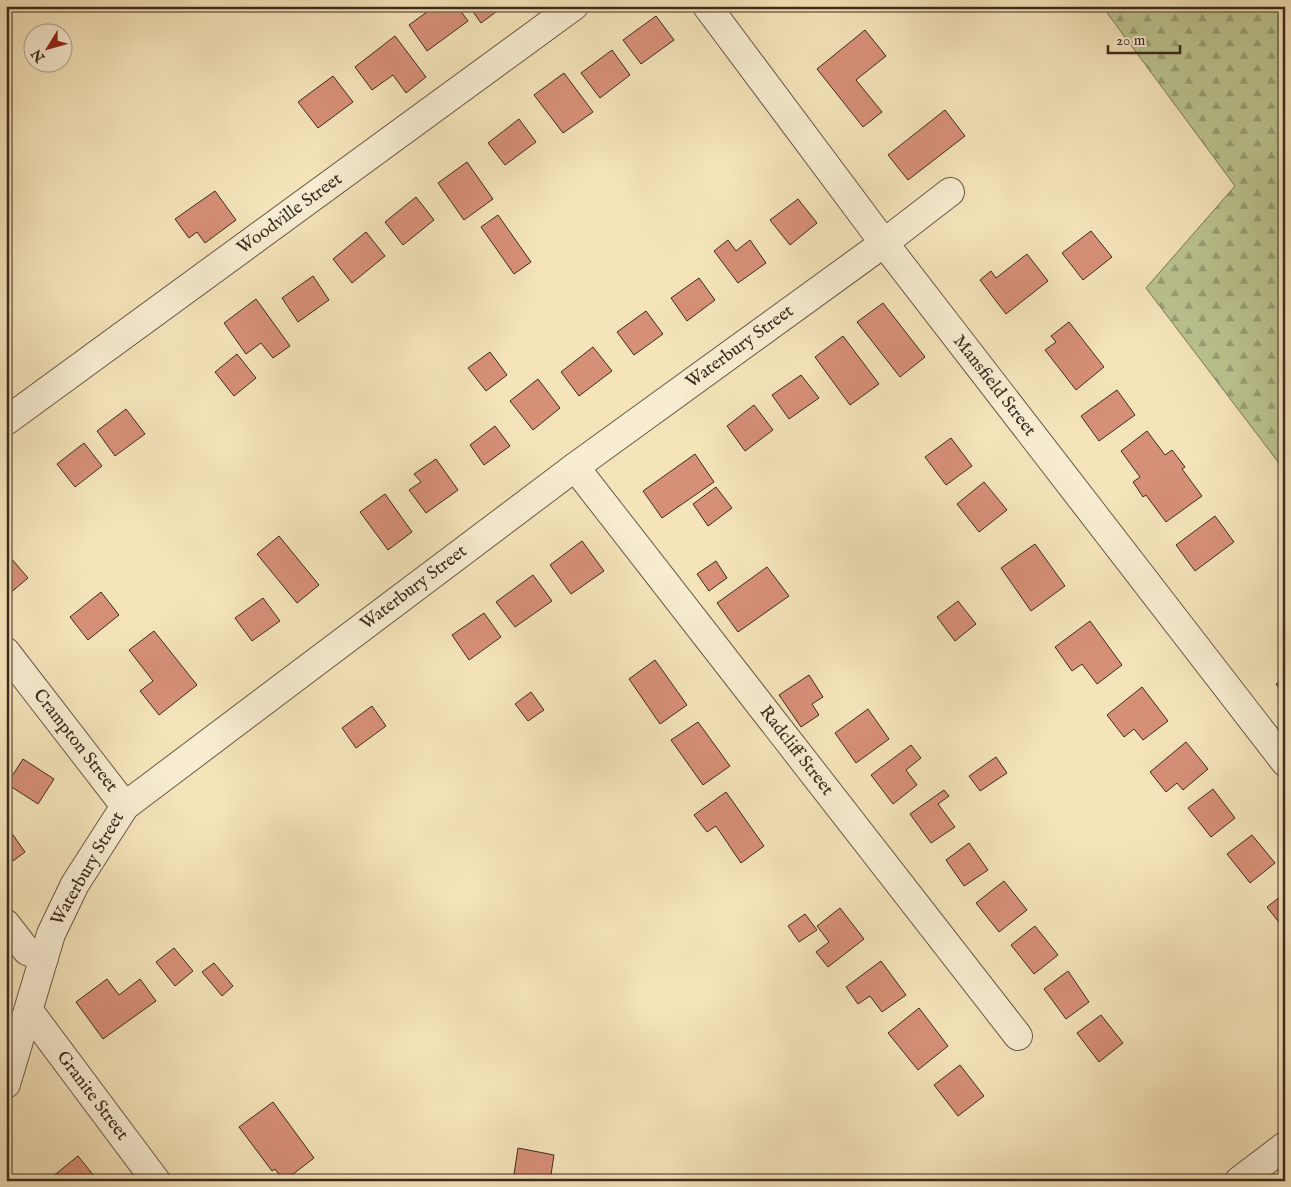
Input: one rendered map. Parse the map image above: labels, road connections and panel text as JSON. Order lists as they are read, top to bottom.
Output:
{
  "streets": {
    "street": [
      "Woodville Street",
      "Waterbury Street",
      "Mansfield Street",
      "Crampton Street",
      "Radcliff Street",
      "Granite Street"
    ]
  },
  "crossings": [
    ["Waterbury Street", "Mansfield Street"],
    ["Waterbury Street", "Crampton Street"],
    ["Waterbury Street", "Radcliff Street"],
    ["Waterbury Street", "Granite Street"]
  ],
  "scale_bar": "20 m",
  "north": "bottom left"
}
